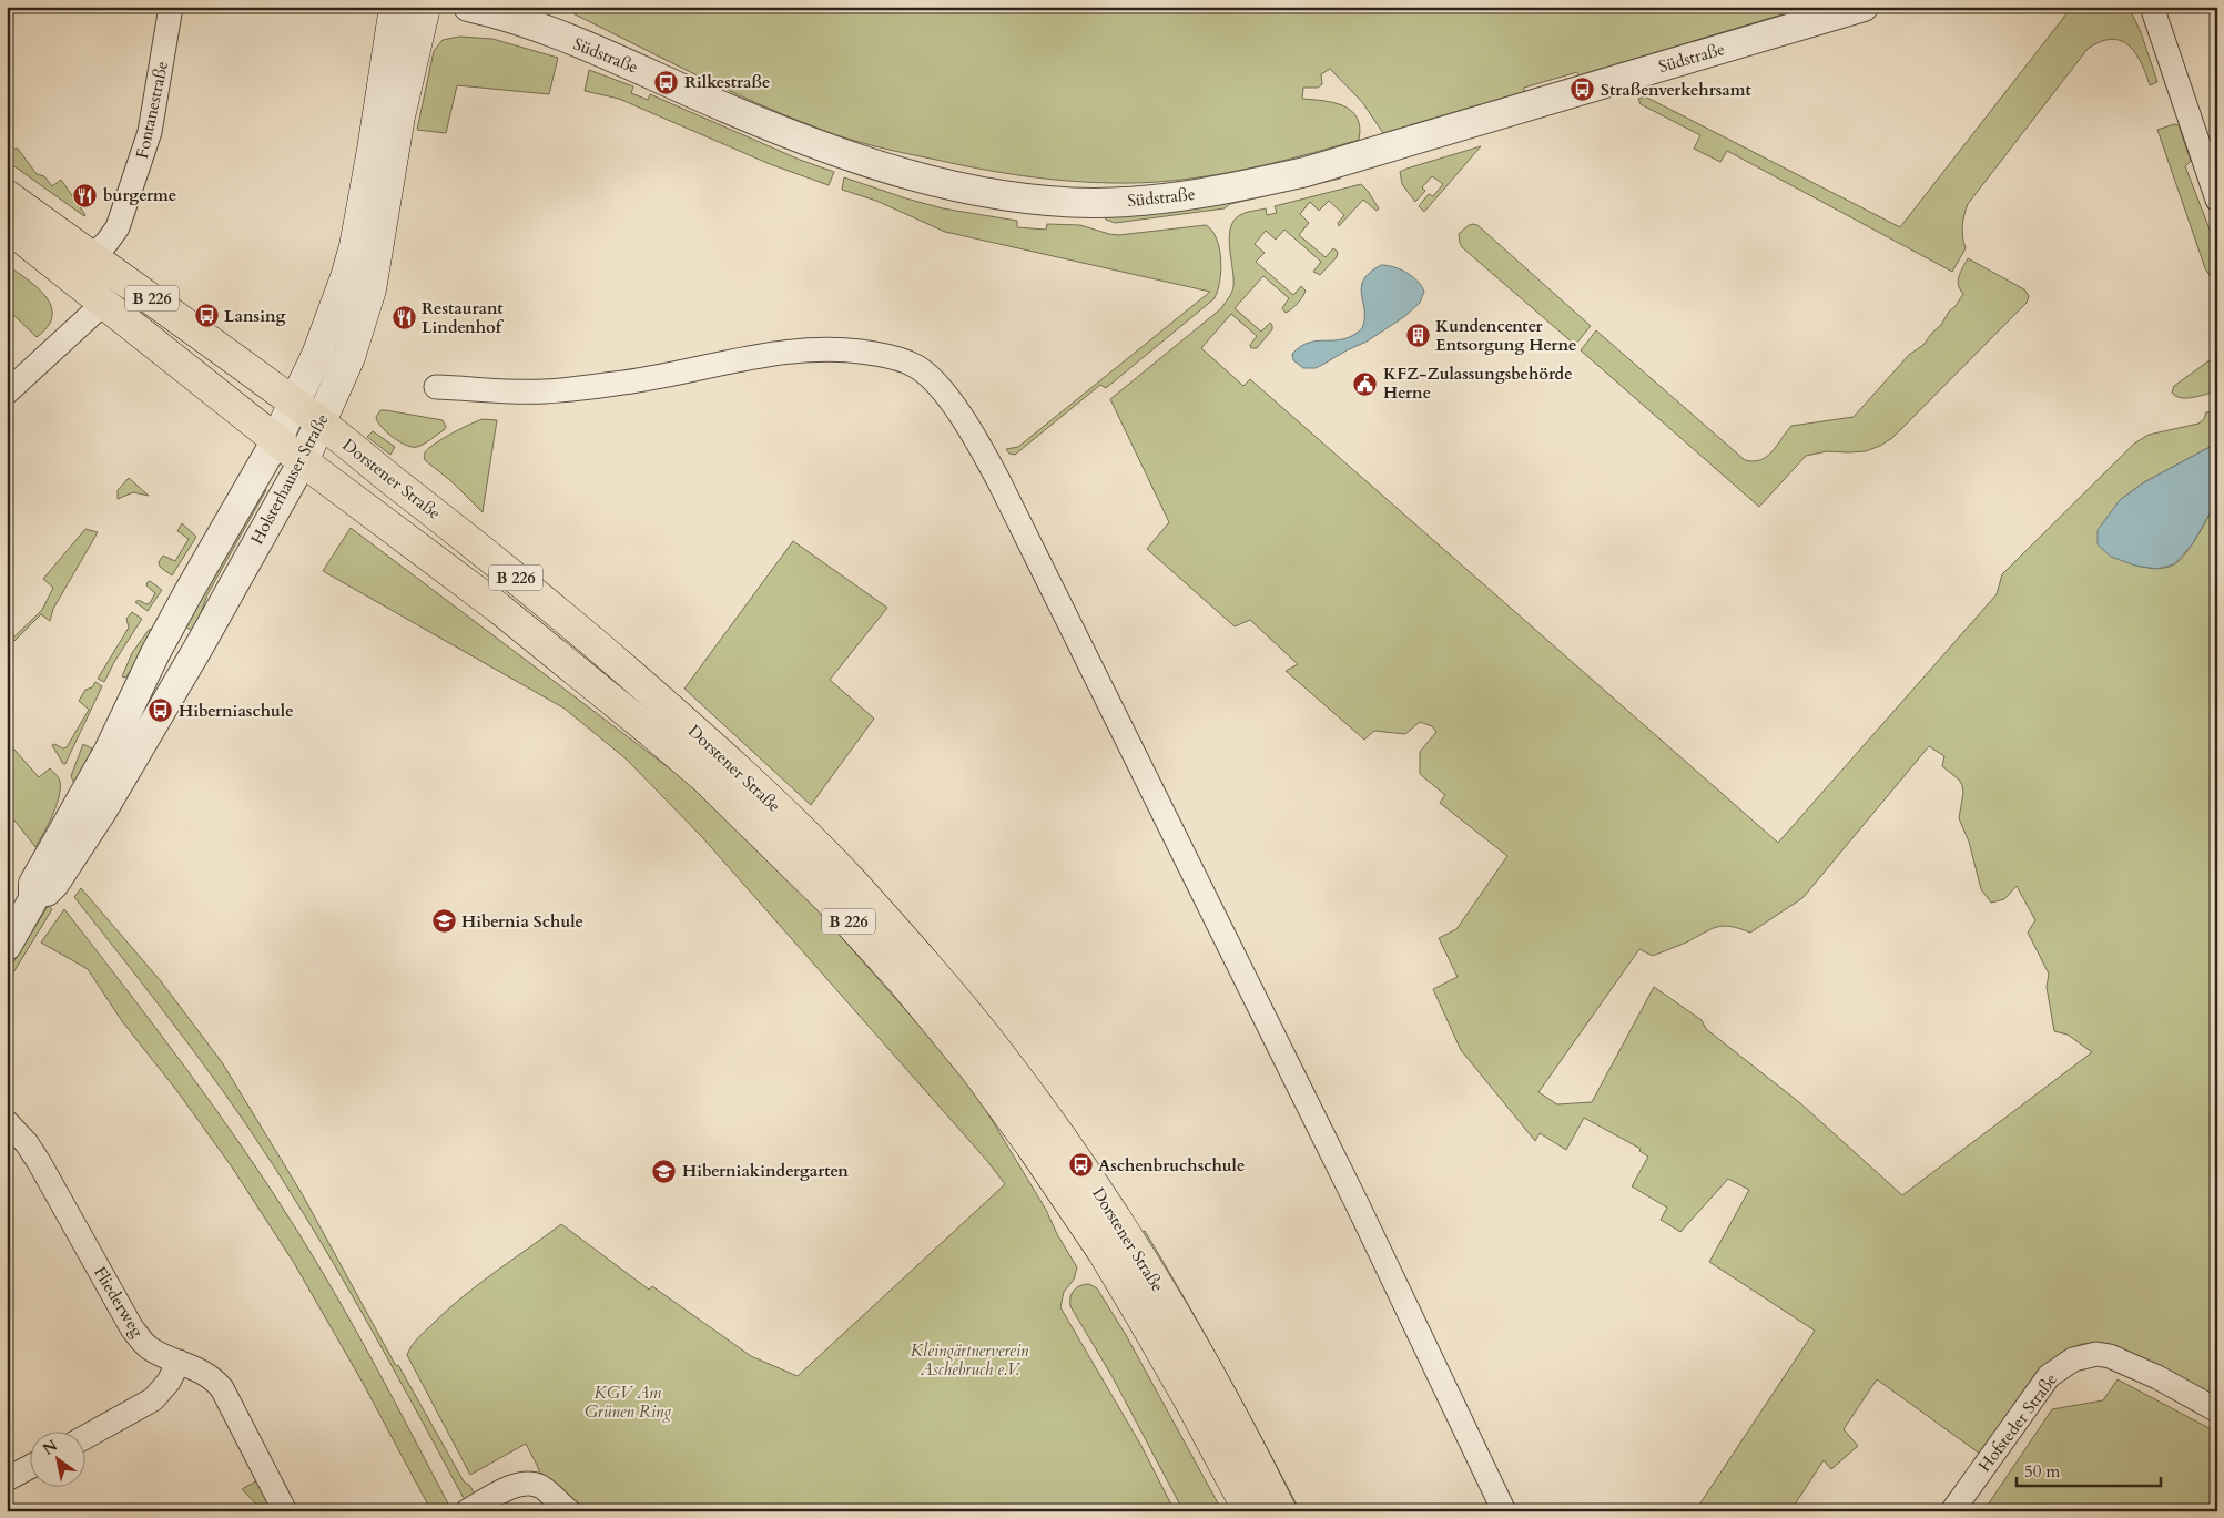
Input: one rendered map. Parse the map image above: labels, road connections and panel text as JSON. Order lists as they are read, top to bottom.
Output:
{
  "streets": {
    "main road": ["B 226", "Holsterhauser Straße", "Dorstener Straße"],
    "street": [
      "Südstraße",
      "Fontanestraße",
      "Fliederweg",
      "Hofsteder Straße"
    ]
  },
  "crossings": [
    ["Fontanestraße", "Dorstener Straße"],
    ["Holsterhauser Straße", "Dorstener Straße"]
  ],
  "parks": ["Kleingärtnerverein Aschebruch e.V.", "KGV Am Grünen Ring"],
  "places": {
    "bus stop": [
      "Rilkestraße",
      "Straßenverkehrsamt",
      "Lansing",
      "Hiberniaschule",
      "Aschenbruchschule"
    ],
    "restaurant": ["burgerme", "Restaurant Lindenhof"],
    "building": ["Kundencenter Entsorgung Herne"],
    "public building": ["KFZ-Zulassungsbehörde Herne"],
    "school or university": ["Hibernia Schule", "Hiberniakindergarten"]
  },
  "scale_bar": "50 m",
  "north": "top left"
}
